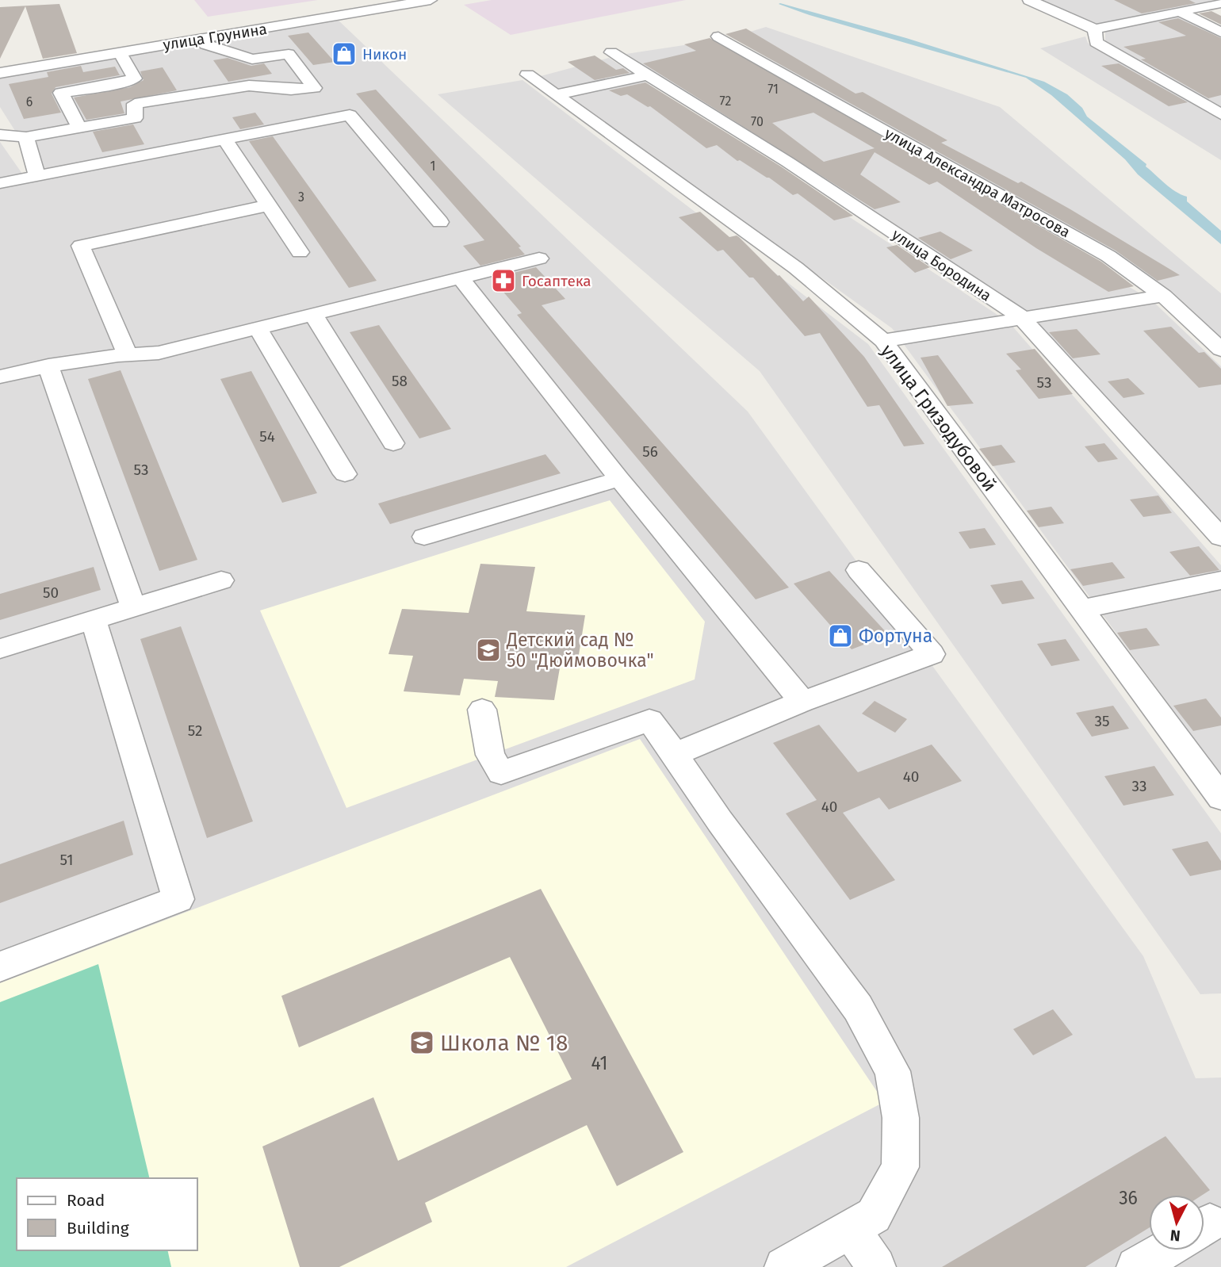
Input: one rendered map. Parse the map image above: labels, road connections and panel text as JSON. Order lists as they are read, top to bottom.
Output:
{
  "streets": {
    "street": [
      "улица Грунина",
      "улица Александра Матросова",
      "улица Бородина",
      "улица Гризодубовой"
    ]
  },
  "places": {
    "shop": ["Никон", "Фортуна"],
    "pharmacy": ["Госаптека"],
    "school or university": ["Детский сад № 50 \"Дюймовочка\"", "Школа № 18"]
  },
  "house_numbers": [
    "71",
    "72",
    "6",
    "70",
    "1",
    "3",
    "58",
    "53",
    "54",
    "56",
    "53",
    "50",
    "35",
    "52",
    "40",
    "33",
    "40",
    "51",
    "41",
    "36"
  ],
  "legend": ["Road", "Building"],
  "north": "bottom"
}
